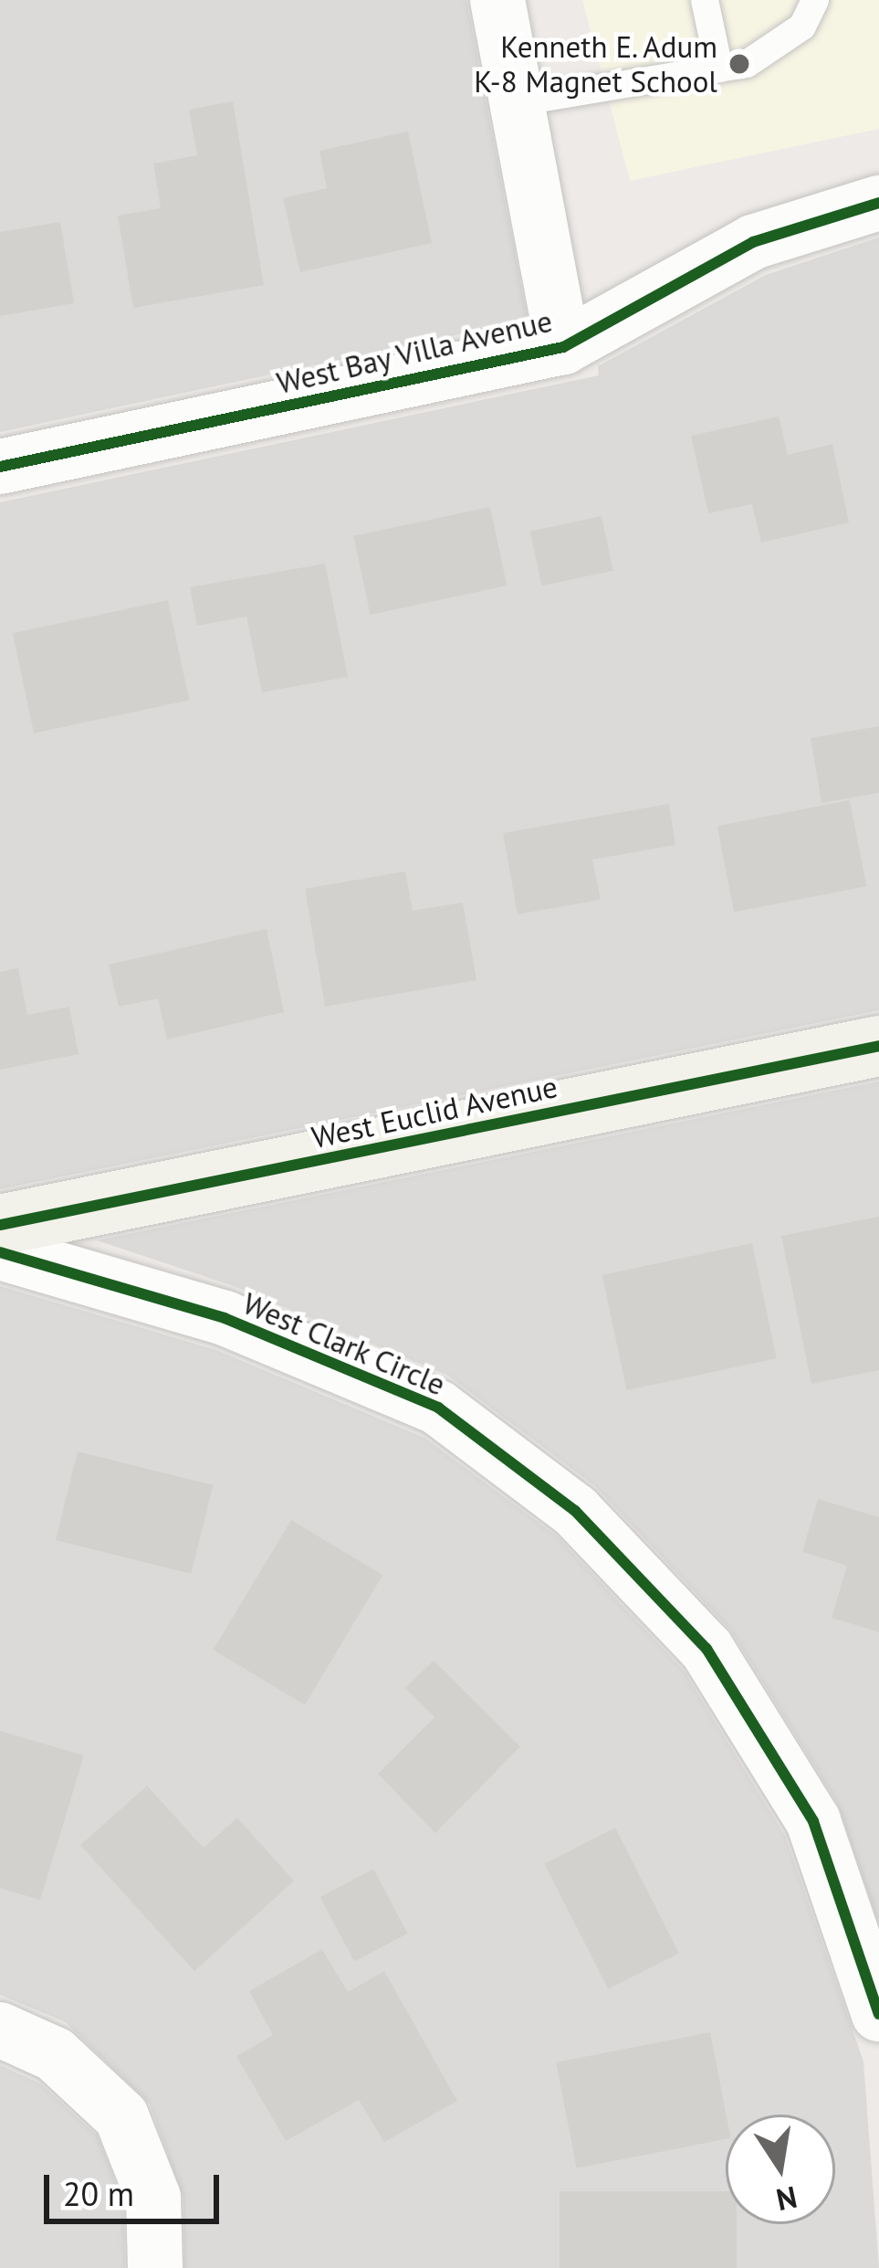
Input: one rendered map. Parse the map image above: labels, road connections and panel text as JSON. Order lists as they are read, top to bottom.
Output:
{
  "streets": {
    "street": ["West Bay Villa Avenue", "West Euclid Avenue", "West Clark Circle"]
  },
  "places": ["Kenneth E. Adum K-8 Magnet School"],
  "scale_bar": "20 m",
  "north": "bottom"
}
